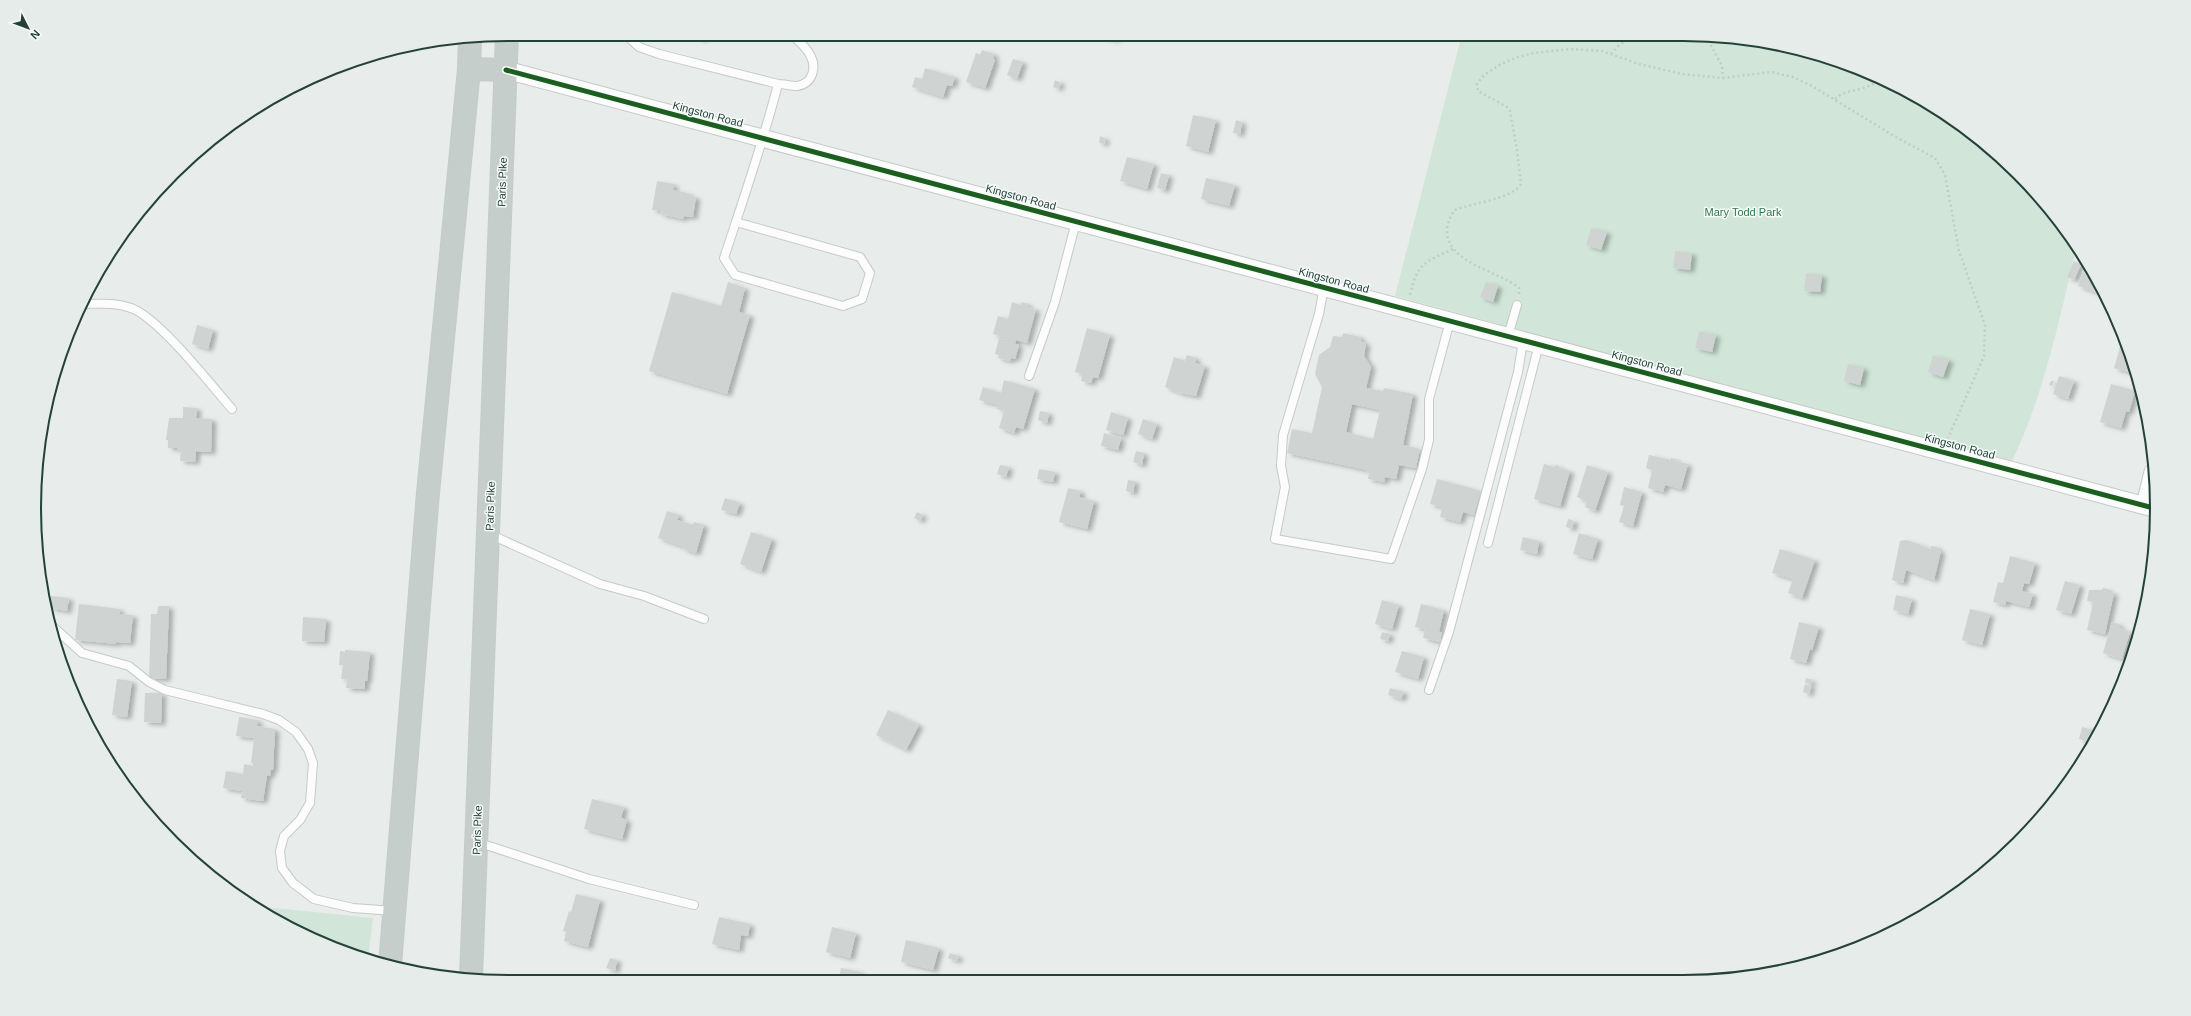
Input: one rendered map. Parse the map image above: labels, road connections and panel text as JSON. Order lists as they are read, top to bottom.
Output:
{
  "streets": {
    "highway": ["Paris Pike"],
    "street": ["Kingston Road"]
  },
  "crossings": [
    ["Kingston Road", "Paris Pike"]
  ],
  "parks": ["Mary Todd Park"],
  "north": "bottom right"
}
